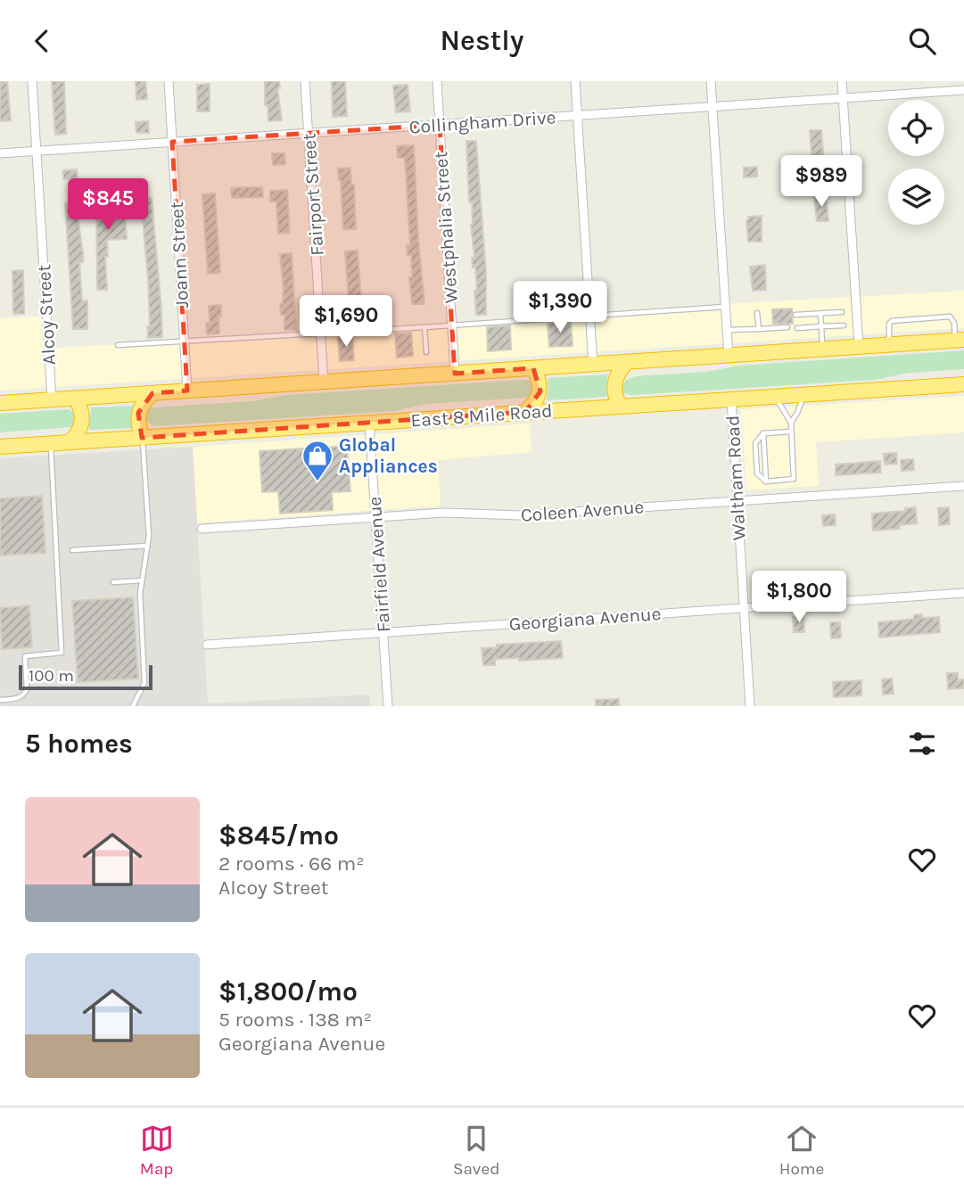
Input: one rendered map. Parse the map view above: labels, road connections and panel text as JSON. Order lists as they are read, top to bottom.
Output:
{
  "streets": {
    "highway": ["East 8 Mile Road"],
    "street": [
      "Collingham Drive",
      "Fairport Street",
      "Westphalia Street",
      "Joann Street",
      "Alcoy Street",
      "Waltham Road",
      "Coleen Avenue",
      "Fairfield Avenue",
      "Georgiana Avenue"
    ]
  },
  "crossings": [
    ["Collingham Drive", "Fairport Street"],
    ["Collingham Drive", "Westphalia Street"],
    ["Collingham Drive", "Joann Street"],
    ["Collingham Drive", "Alcoy Street"],
    ["East 8 Mile Road", "Waltham Road"],
    ["East 8 Mile Road", "Fairfield Avenue"],
    ["Waltham Road", "Coleen Avenue"],
    ["Waltham Road", "Georgiana Avenue"],
    ["Coleen Avenue", "Fairfield Avenue"],
    ["Fairfield Avenue", "Georgiana Avenue"]
  ],
  "places": {
    "shop": ["Global Appliances"]
  },
  "scale_bar": "100 m",
  "page": {
    "header": "Nestly",
    "price": [
      "$989",
      "$845",
      "$1,390",
      "$1,690",
      "$1,800"
    ],
    "scale": "100 m",
    "heading": "5 homes",
    "list": [
      {
        "name": "$845/mo",
        "note": "2 rooms · 66 m² · Alcoy Street"
      },
      {
        "name": "$1,800/mo",
        "note": "5 rooms · 138 m² · Georgiana Avenue"
      }
    ],
    "tabs": ["Map", "Saved", "Home"]
  }
}
